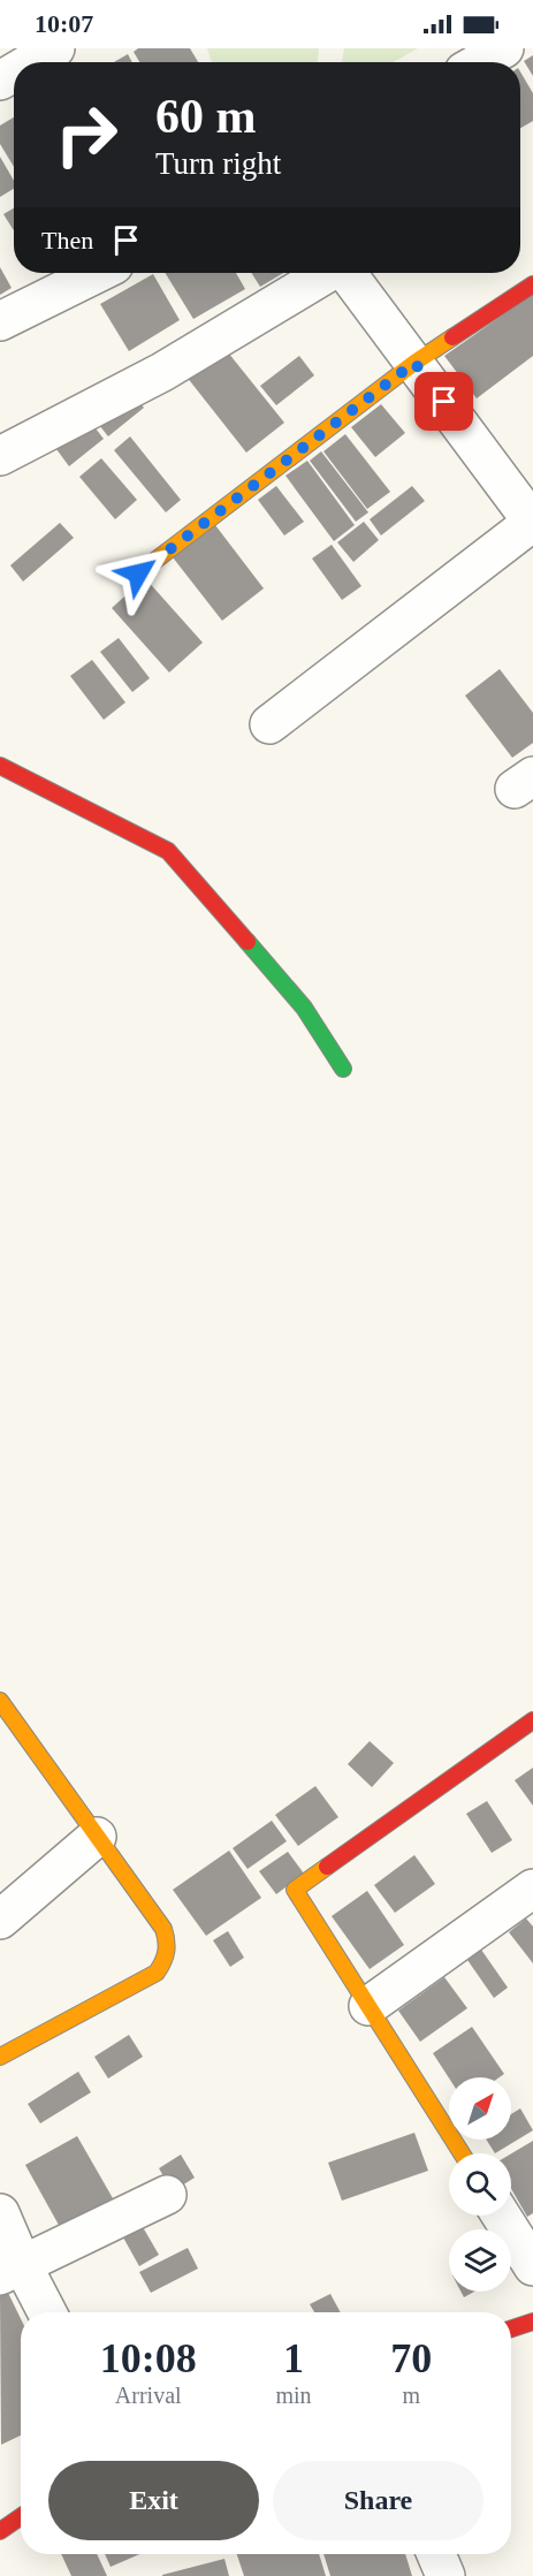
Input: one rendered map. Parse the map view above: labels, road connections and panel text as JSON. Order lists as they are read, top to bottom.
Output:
{
  "north": "top right",
  "page": {
    "status": "10:07",
    "turn": ["60 m", "Turn right"],
    "then": "Then",
    "eta": [
      "10:08",
      "Arrival",
      "1",
      "min",
      "70",
      "m"
    ],
    "buttons": ["Exit", "Share"]
  }
}
